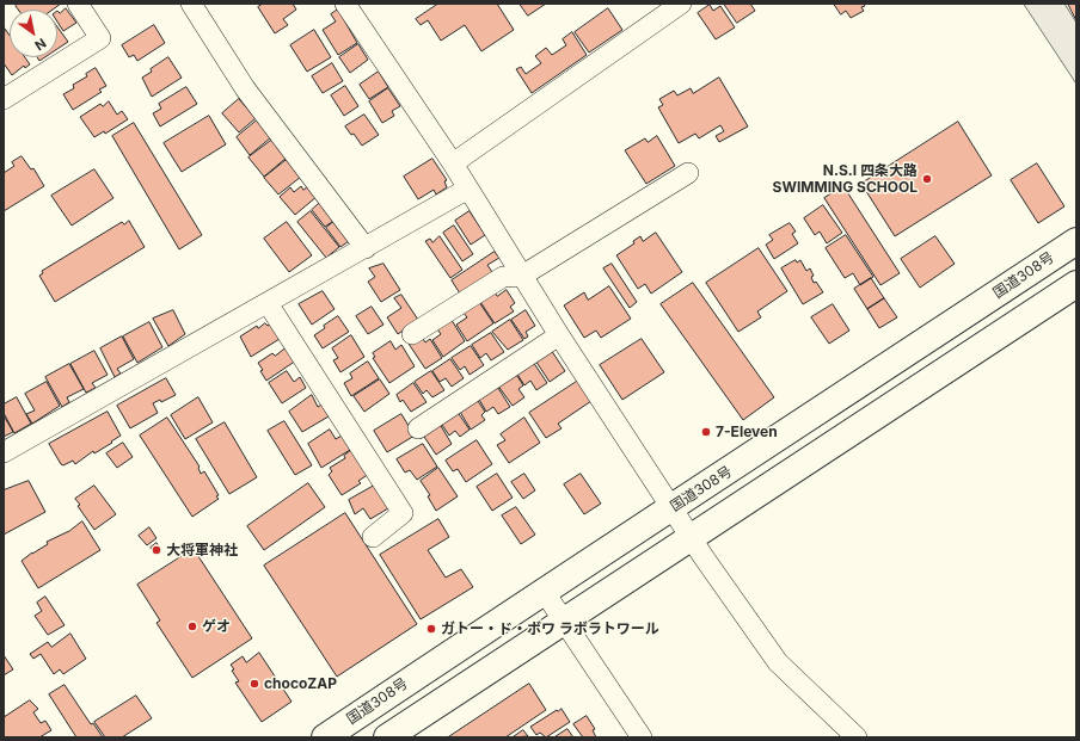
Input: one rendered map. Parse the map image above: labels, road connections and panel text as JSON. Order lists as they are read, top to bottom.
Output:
{
  "streets": {
    "highway": ["国道308号"]
  },
  "places": [
    "N.S.I 四条大路 SWIMMING SCHOOL",
    "7-Eleven",
    "大将軍神社",
    "ゲオ",
    "ガトー・ド・ボワ ラボラトワール",
    "chocoZAP"
  ],
  "north": "bottom right"
}
